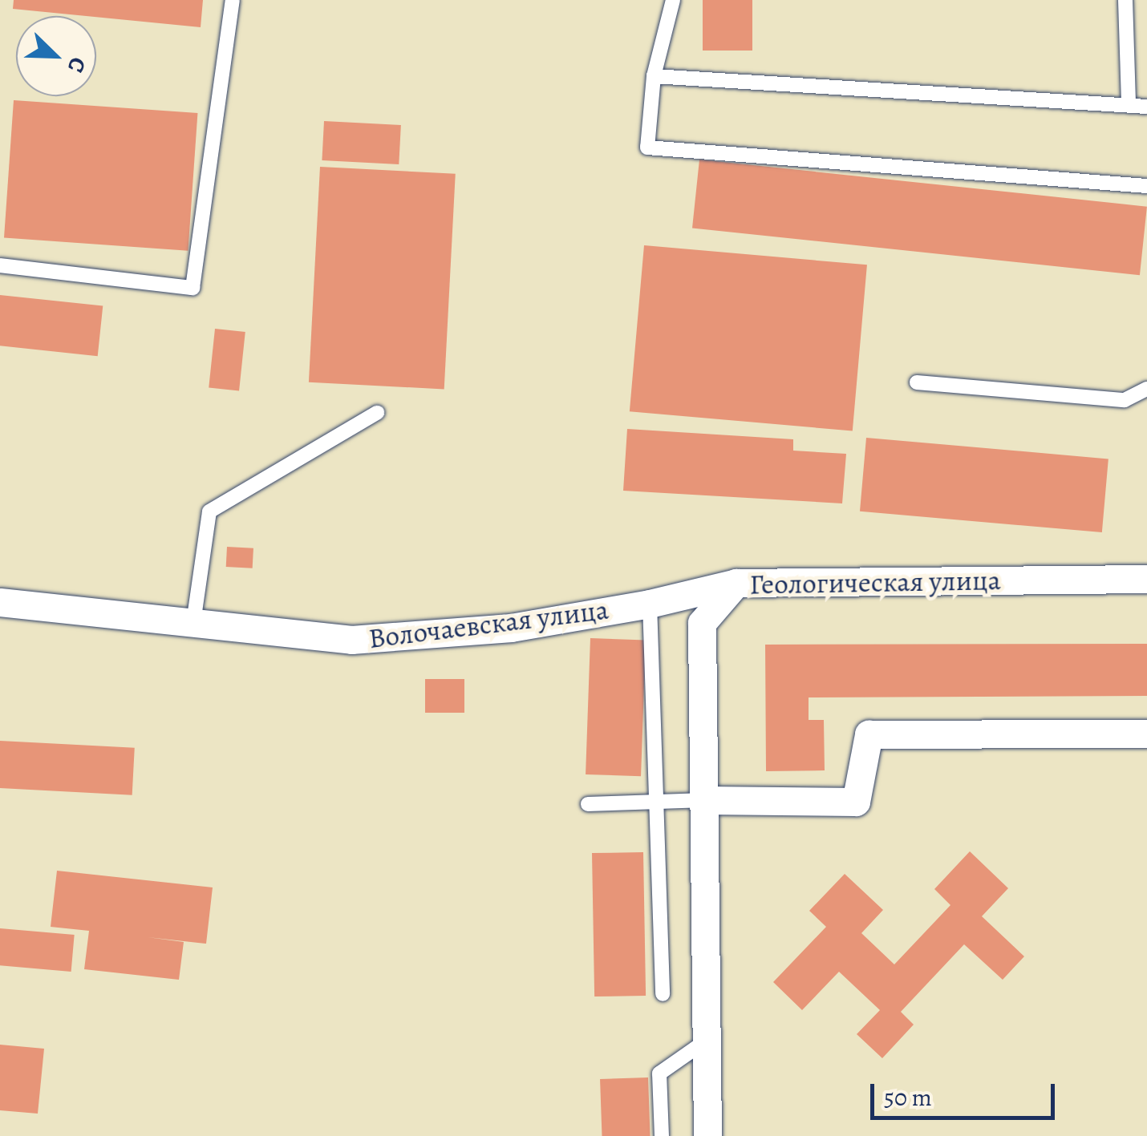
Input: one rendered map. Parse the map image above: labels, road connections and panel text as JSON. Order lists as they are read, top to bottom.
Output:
{
  "streets": {
    "street": ["Геологическая улица", "Волочаевская улица"]
  },
  "crossings": [
    ["Геологическая улица", "Волочаевская улица"]
  ],
  "scale_bar": "50 m",
  "north": "bottom right"
}
